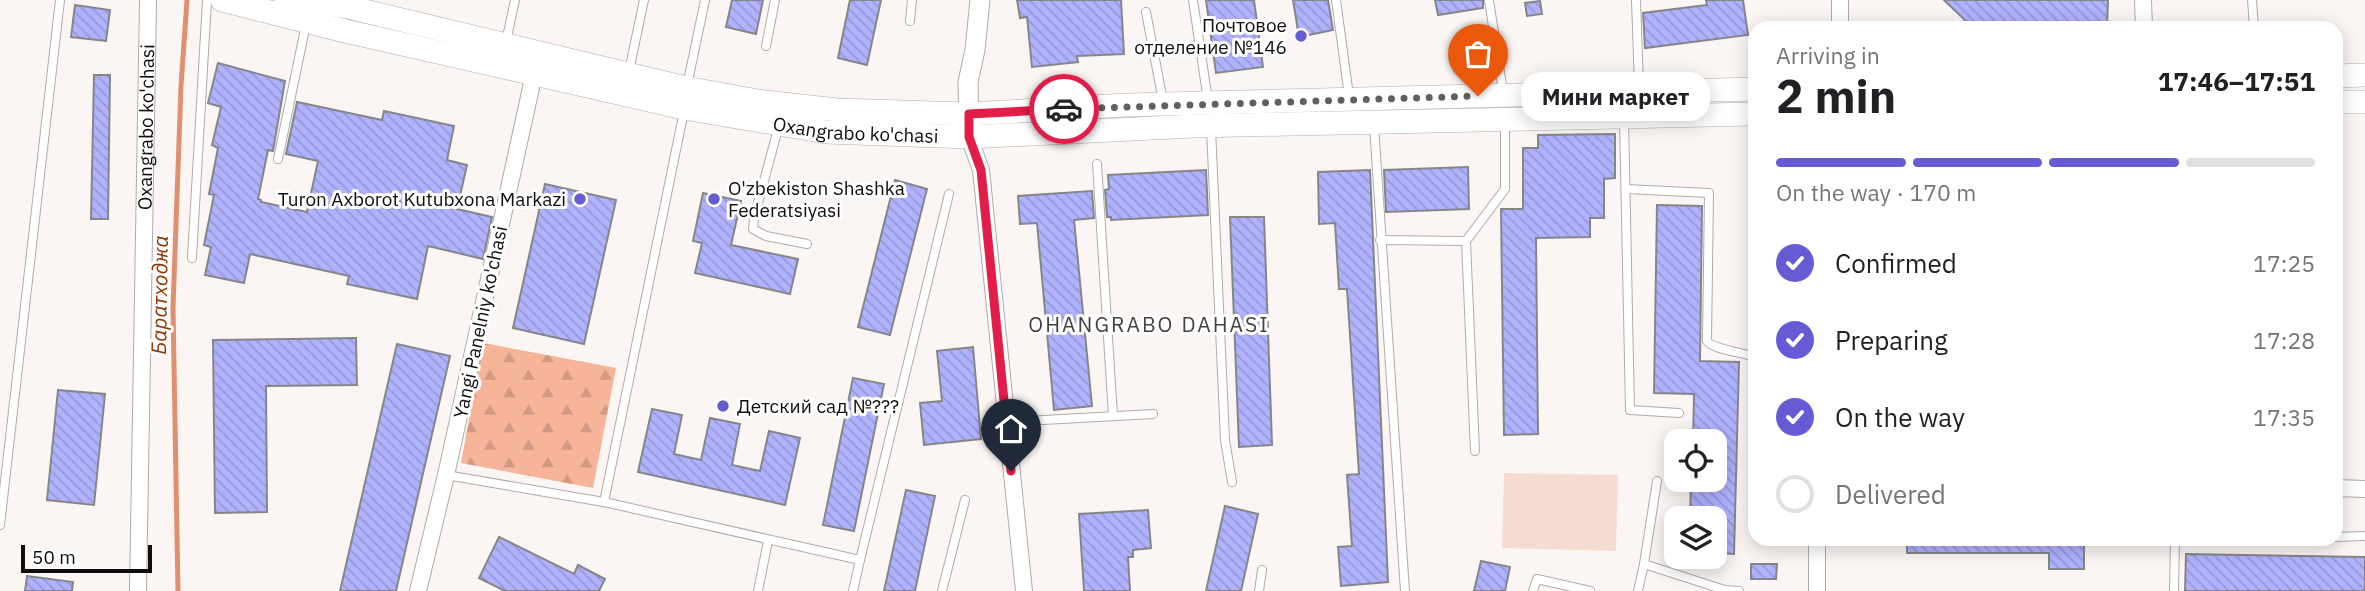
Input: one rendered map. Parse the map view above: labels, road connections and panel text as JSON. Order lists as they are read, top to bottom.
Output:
{
  "streets": {
    "main road": ["Oxangrabo ko'chasi"],
    "street": ["Yangi Panelniy ko'chasi"]
  },
  "crossings": [
    ["Oxangrabo ko'chasi", "Yangi Panelniy ko'chasi"]
  ],
  "districts": ["OHANGRABO DAHASI"],
  "water": ["Баратходжа"],
  "places": [
    "Почтовое отделение №146",
    "Мини маркет",
    "Turon Axborot Kutubxona Markazi",
    "O'zbekiston Shashka Federatsiyasi",
    "Детский сад №???"
  ],
  "scale_bar": "50 m",
  "page": {
    "heading": ["2 min", "Arriving in", "17:46–17:51"],
    "bubble": "Мини маркет",
    "bar": "On the way · 170 m",
    "list": [
      ["Confirmed", "17:25"],
      ["Preparing", "17:28"],
      ["On the way", "17:35"],
      "Delivered"
    ],
    "scale": "50 m"
  }
}
